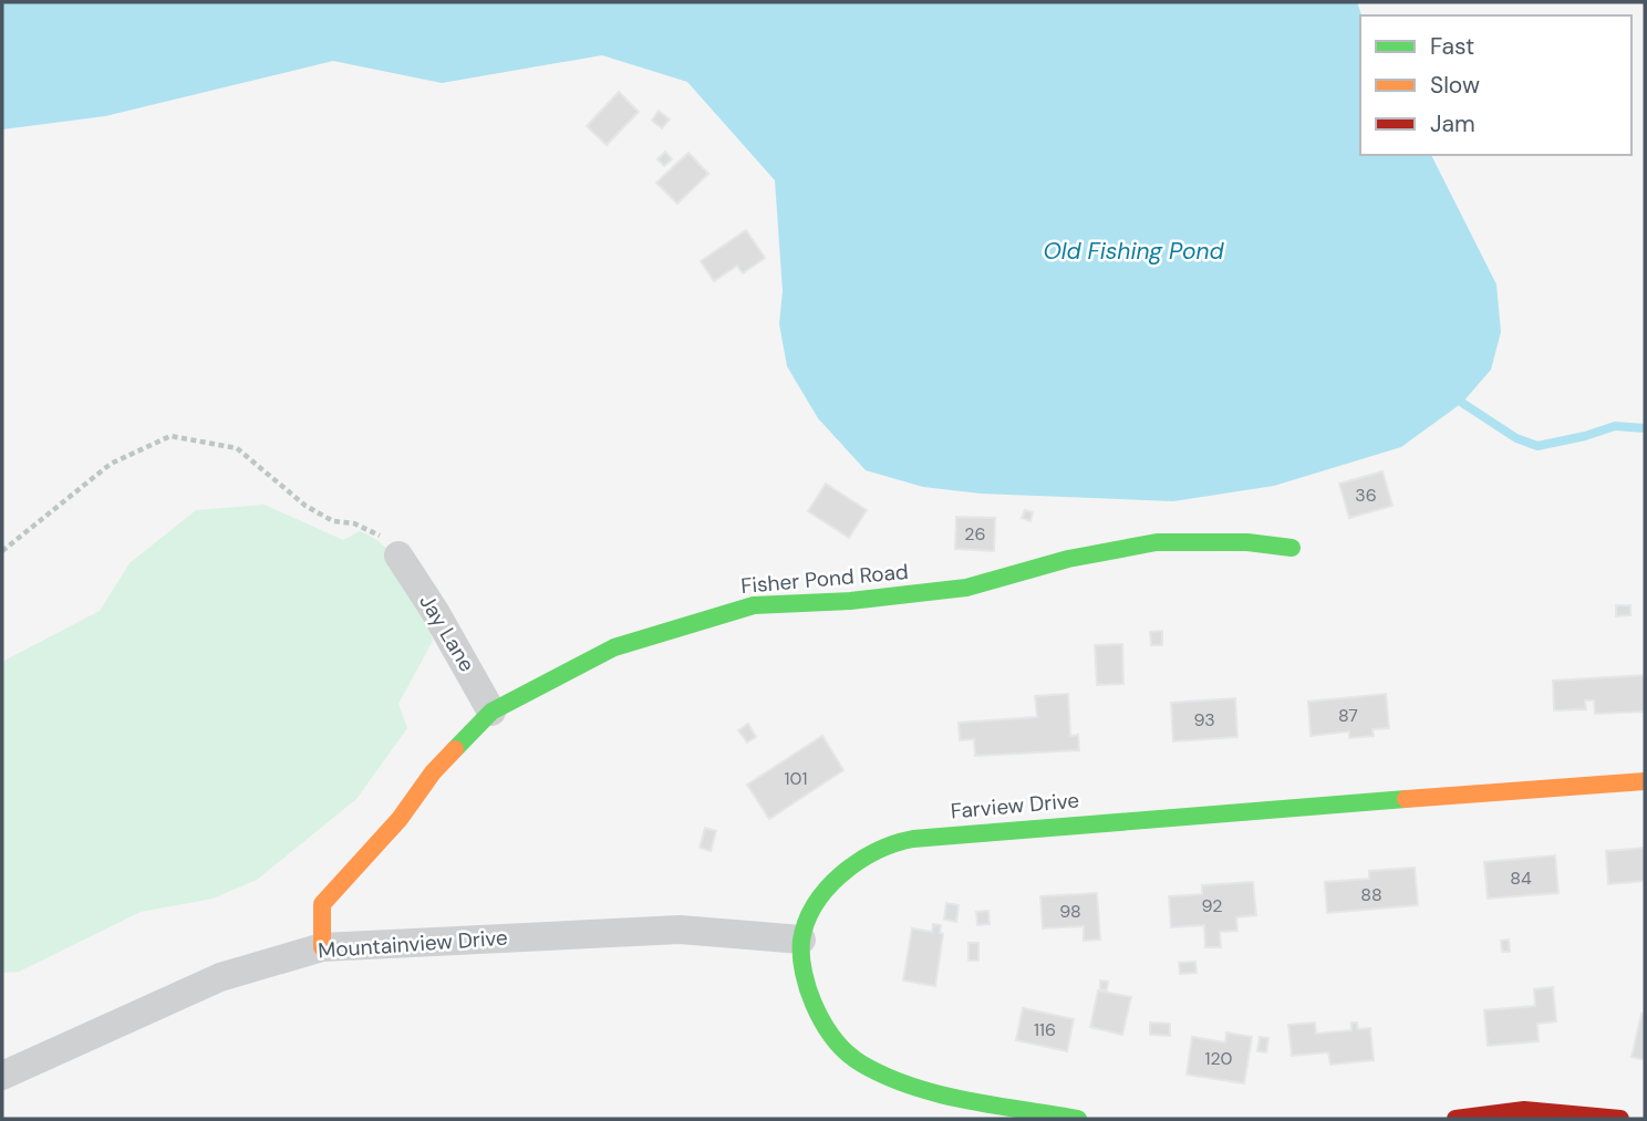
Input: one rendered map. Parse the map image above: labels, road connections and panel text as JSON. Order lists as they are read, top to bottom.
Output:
{
  "streets": {
    "street": [
      "Fisher Pond Road",
      "Jay Lane",
      "Farview Drive",
      "Mountainview Drive"
    ]
  },
  "crossings": [
    ["Fisher Pond Road", "Jay Lane"],
    ["Fisher Pond Road", "Mountainview Drive"],
    ["Farview Drive", "Mountainview Drive"]
  ],
  "water": ["Old Fishing Pond"],
  "house_numbers": [
    "36",
    "26",
    "87",
    "93",
    "101",
    "84",
    "88",
    "92",
    "98",
    "116",
    "120"
  ],
  "legend": ["Fast", "Slow", "Jam"]
}
